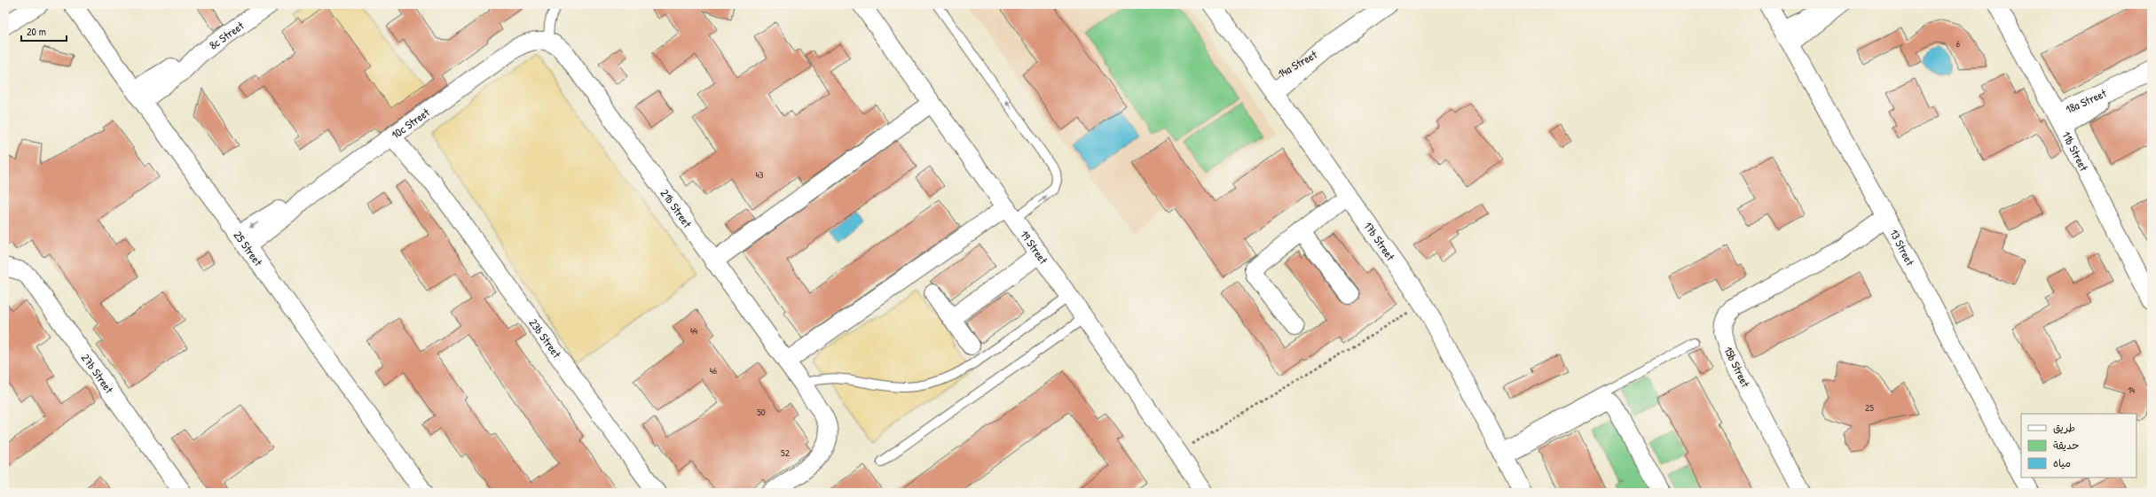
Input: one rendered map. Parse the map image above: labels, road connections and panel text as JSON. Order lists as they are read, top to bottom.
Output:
{
  "streets": {
    "street": [
      "8c Street",
      "14a Street",
      "18a Street",
      "10c Street",
      "11b Street",
      "21b Street",
      "17b Street",
      "19 Street",
      "13 Street",
      "25 Street",
      "23b Street",
      "15b Street",
      "27b Street"
    ]
  },
  "crossings": [
    ["8c Street", "25 Street"],
    ["14a Street", "17b Street"],
    ["18a Street", "11b Street"],
    ["10c Street", "21b Street"],
    ["10c Street", "25 Street"],
    ["10c Street", "23b Street"],
    ["13 Street", "15b Street"]
  ],
  "house_numbers": [
    "6",
    "43",
    "44",
    "46",
    "14",
    "25",
    "50",
    "52"
  ],
  "legend": ["طريق", "حديقة", "مياه"],
  "scale_bar": "20 m"
}
